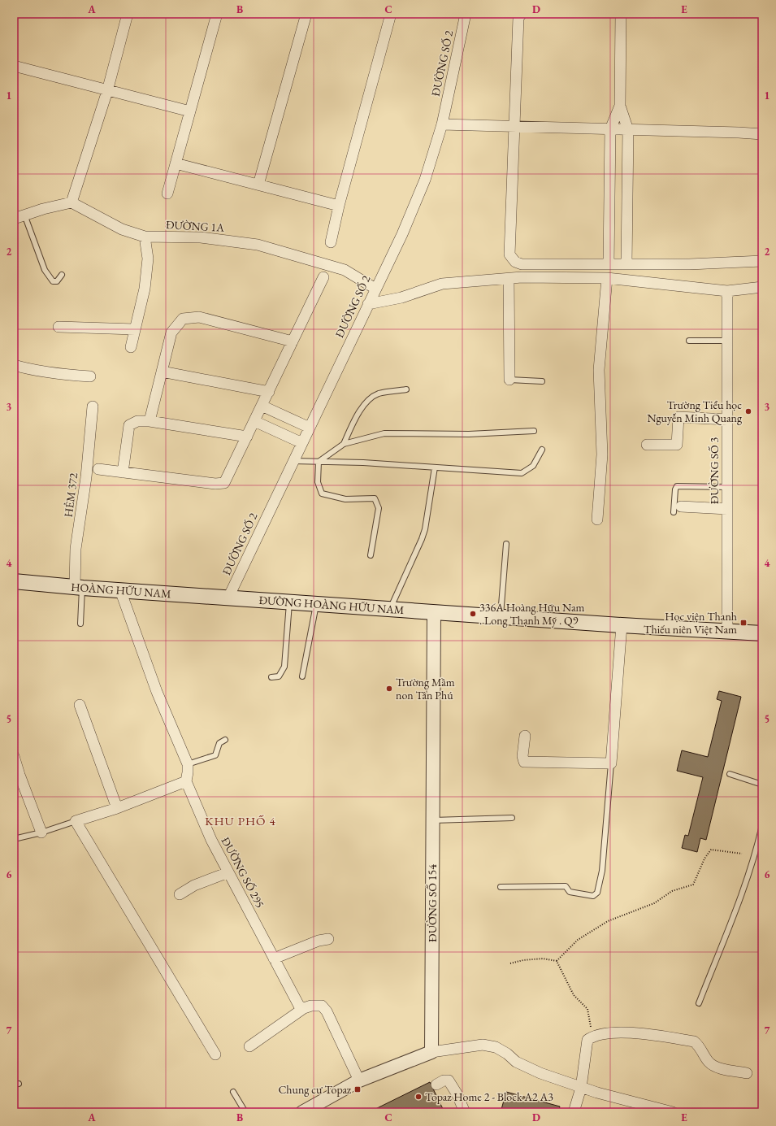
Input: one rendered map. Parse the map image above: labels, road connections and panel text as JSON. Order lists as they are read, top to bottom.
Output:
{
  "streets": {
    "main road": ["HOÀNG HỮU NAM", "ĐƯỜNG HOÀNG HỮU NAM"],
    "street": [
      "ĐƯỜNG SỐ 2",
      "ĐƯỜNG 1A",
      "ĐƯỜNG SỐ 3",
      "HẺM 372",
      "ĐƯỜNG SỐ 295",
      "ĐƯỜNG SỐ 154"
    ]
  },
  "crossings": [
    ["ĐƯỜNG SỐ 2", "ĐƯỜNG 1A"],
    ["ĐƯỜNG SỐ 2", "HOÀNG HỮU NAM"],
    ["ĐƯỜNG SỐ 2", "ĐƯỜNG HOÀNG HỮU NAM"],
    ["HẺM 372", "HOÀNG HỮU NAM"],
    ["HOÀNG HỮU NAM", "ĐƯỜNG HOÀNG HỮU NAM"],
    ["HOÀNG HỮU NAM", "ĐƯỜNG SỐ 295"],
    ["ĐƯỜNG HOÀNG HỮU NAM", "ĐƯỜNG SỐ 154"]
  ],
  "districts": ["KHU PHỐ 4"],
  "places": {
    "other": [
      "Trường Tiểu học Nguyễn Minh Quang",
      "336A Hoàng Hữu Nam . Long Thạnh Mỹ . Q9",
      "Trường Mầm non Tân Phú",
      "Topaz Home 2 - Block A2 A3"
    ],
    "transit": ["Học viện Thanh Thiếu niên Việt Nam", "Chung cư Topaz"]
  },
  "grid": {
    "columns": [
      "A",
      "B",
      "C",
      "D",
      "E"
    ],
    "rows": [
      "1",
      "2",
      "3",
      "4",
      "5",
      "6",
      "7"
    ]
  }
}
